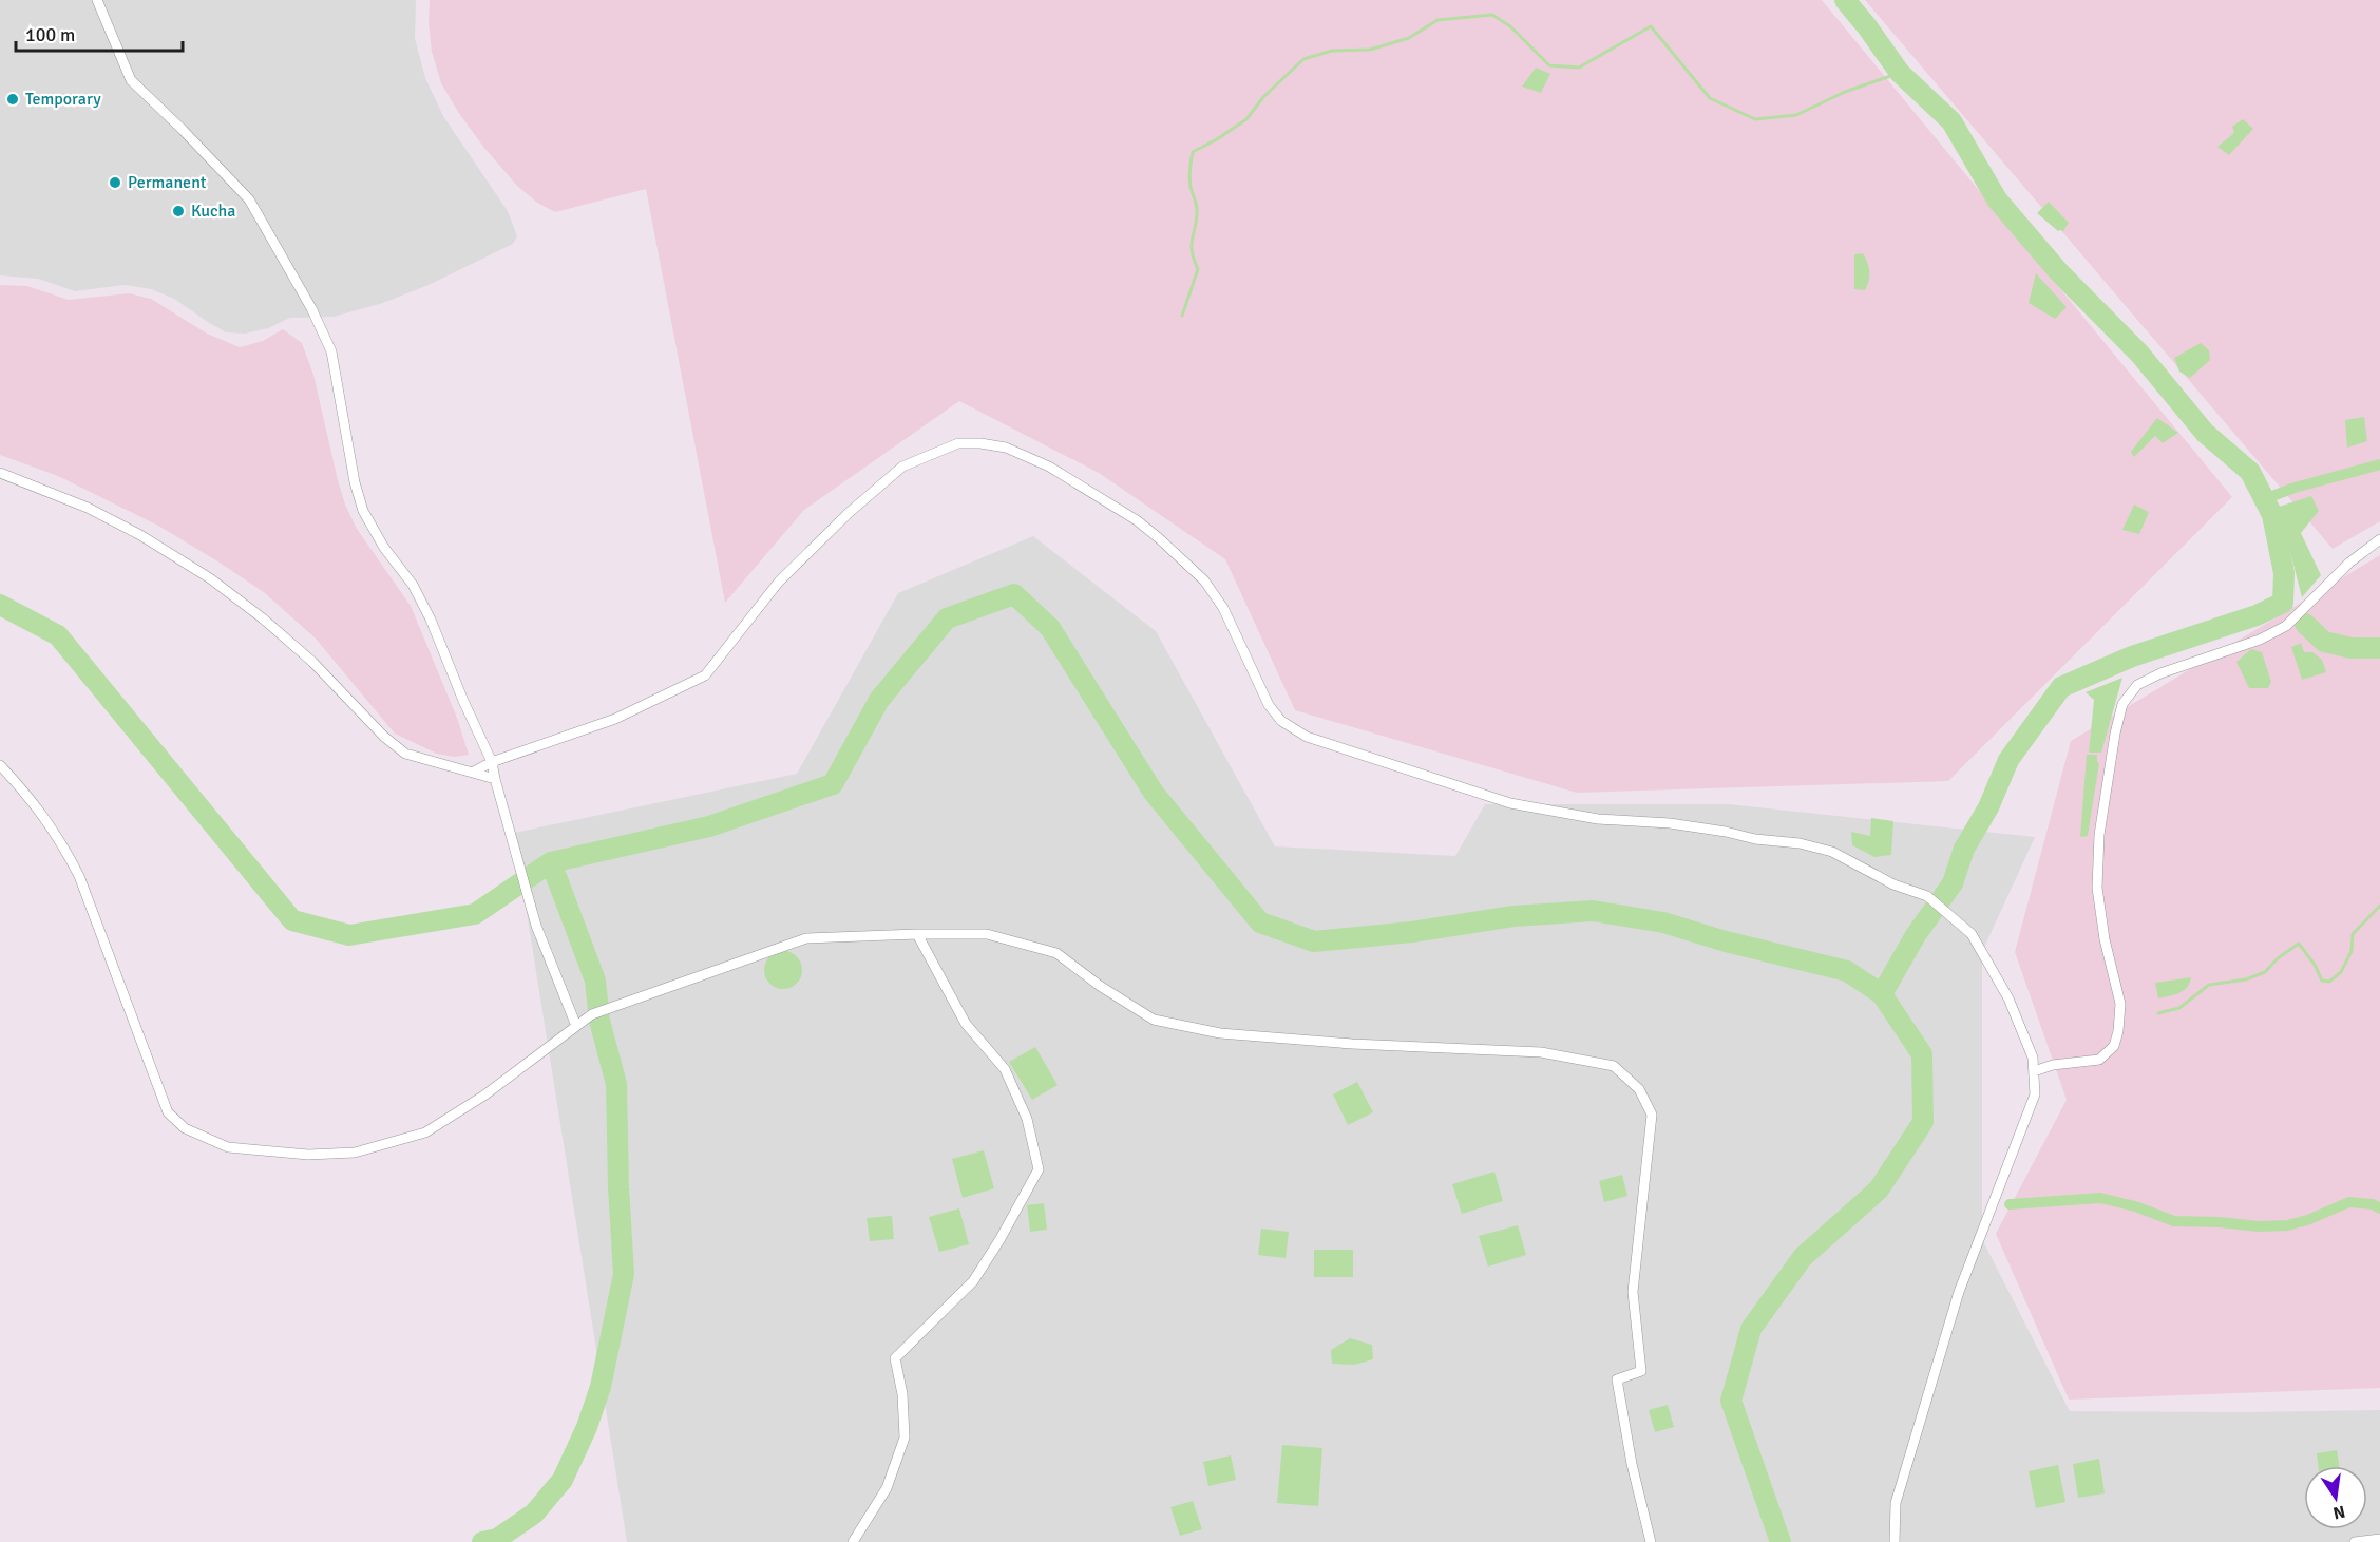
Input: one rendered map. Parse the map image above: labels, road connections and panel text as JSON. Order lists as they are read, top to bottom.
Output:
{
  "places": ["Temporary", "Permanent", "Kucha"],
  "scale_bar": "100 m",
  "north": "bottom"
}
